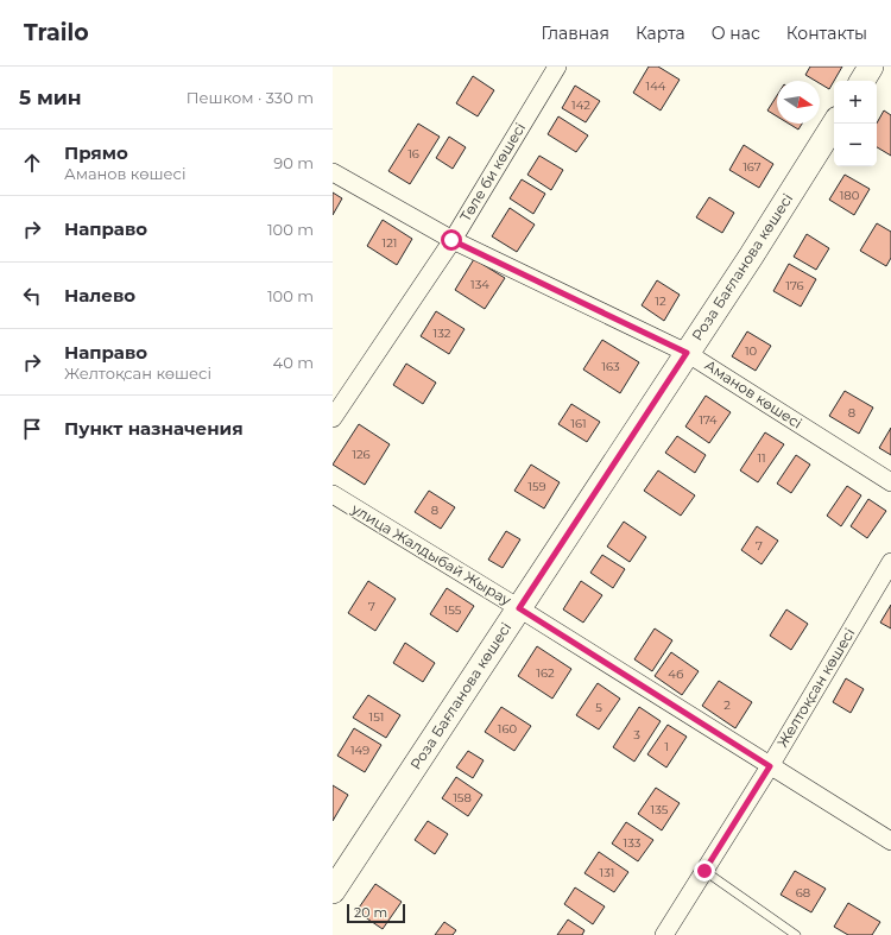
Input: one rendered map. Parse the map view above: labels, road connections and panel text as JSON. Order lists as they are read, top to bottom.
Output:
{
  "streets": {
    "street": [
      "Төле би көшесі",
      "Роза Бағланова көшесі",
      "Аманов көшесі",
      "улица Жалдыбай Жырау",
      "Желтоқсан көшесі"
    ]
  },
  "crossings": [
    ["Төле би көшесі", "Аманов көшесі"],
    ["Роза Бағланова көшесі", "Аманов көшесі"],
    ["Роза Бағланова көшесі", "улица Жалдыбай Жырау"],
    ["улица Жалдыбай Жырау", "Желтоқсан көшесі"]
  ],
  "house_numbers": [
    "144",
    "142",
    "16",
    "167",
    "180",
    "121",
    "134",
    "176",
    "12",
    "132",
    "10",
    "163",
    "8",
    "174",
    "161",
    "126",
    "11",
    "159",
    "8",
    "7",
    "7",
    "155",
    "162",
    "4б",
    "2",
    "5",
    "151",
    "160",
    "3",
    "1",
    "149",
    "158",
    "135",
    "133",
    "131",
    "68"
  ],
  "scale_bar": "20 m",
  "north": "right",
  "page": {
    "header": "Trailo",
    "nav": [
      "Главная",
      "Карта",
      "О нас",
      "Контакты"
    ],
    "heading": ["5 мин", "Пешком · 330 m"],
    "map_buttons": ["+", "−"],
    "list": [
      ["Прямо", "Аманов көшесі", "90 m"],
      ["Направо", "100 m"],
      ["Налево", "100 m"],
      ["Направо", "Желтоқсан көшесі", "40 m"],
      "Пункт назначения"
    ],
    "scale": "20 m"
  }
}
